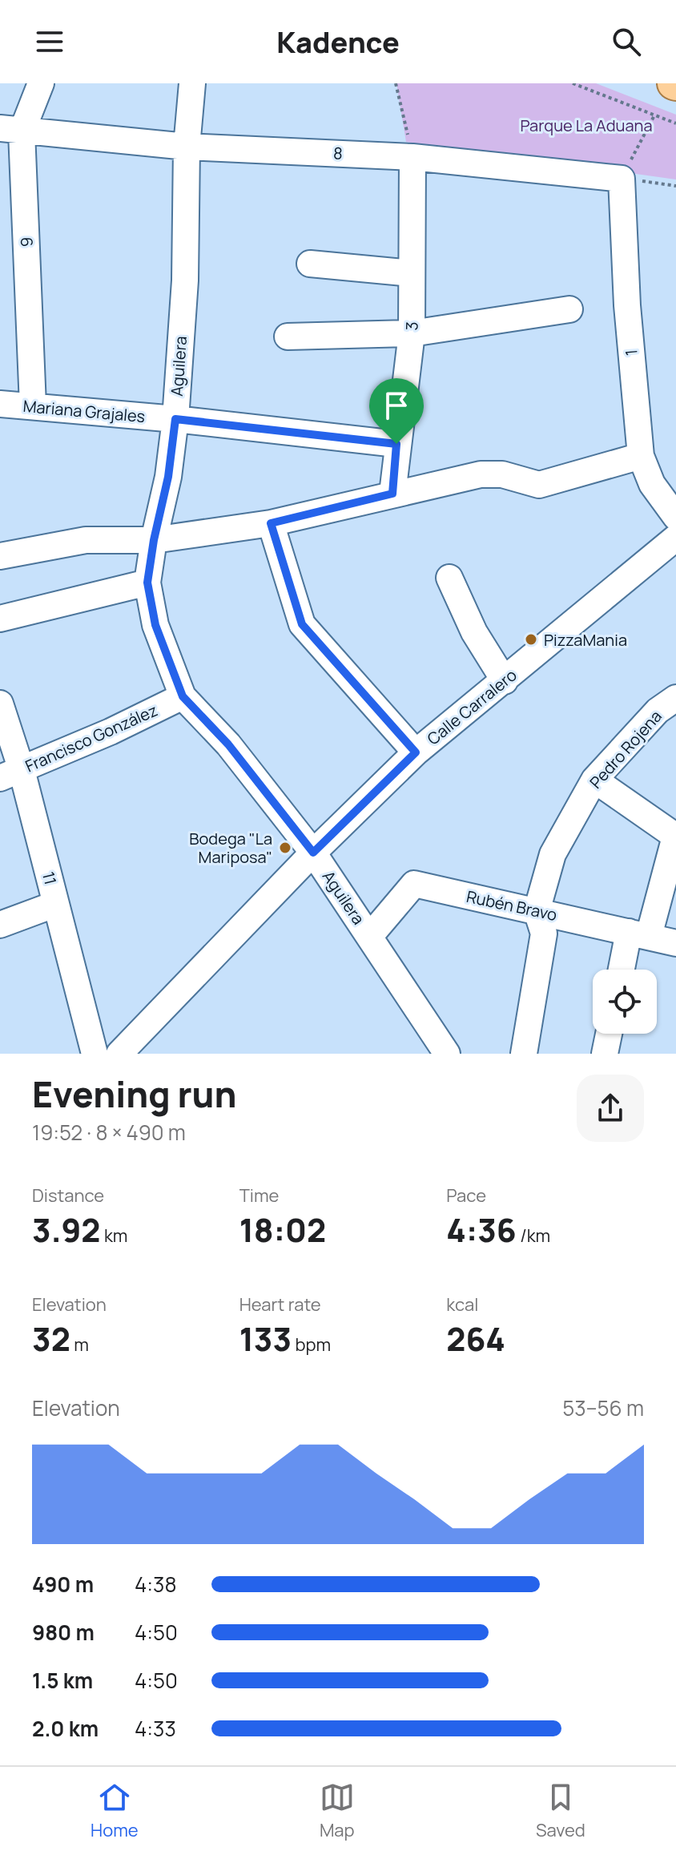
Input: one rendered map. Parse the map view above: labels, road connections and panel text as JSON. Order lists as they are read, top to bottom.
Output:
{
  "streets": {
    "street": [
      "8",
      "9",
      "3",
      "1",
      "Aguilera",
      "Mariana Grajales",
      "Calle Carralero",
      "Francisco González",
      "Pedro Rojena",
      "11",
      "Rubén Bravo"
    ]
  },
  "crossings": [
    ["8", "9"],
    ["8", "3"],
    ["8", "1"],
    ["8", "Aguilera"],
    ["9", "Mariana Grajales"],
    ["3", "Mariana Grajales"],
    ["Aguilera", "Mariana Grajales"],
    ["Aguilera", "Calle Carralero"],
    ["Aguilera", "Francisco González"],
    ["Aguilera", "Rubén Bravo"],
    ["Francisco González", "11"],
    ["Pedro Rojena", "Rubén Bravo"]
  ],
  "parks": ["Parque La Aduana"],
  "places": ["PizzaMania", "Bodega \"La Mariposa\""],
  "page": {
    "header": "Kadence",
    "heading": ["Evening run", "19:52 · 8 × 490 m"],
    "stats": [
      ["Distance", "3.92 km"],
      ["Time", "18:02"],
      ["Pace", "4:36 /km"],
      ["Elevation", "32 m"],
      ["Heart rate", "133 bpm"],
      ["kcal", "264"]
    ],
    "chart": ["Elevation", "53–56 m"],
    "list": [
      {
        "name": "490 m",
        "note": "4:38"
      },
      {
        "name": "980 m",
        "note": "4:50"
      },
      {
        "name": "1.5 km",
        "note": "4:50"
      },
      {
        "name": "2.0 km",
        "note": "4:33"
      }
    ],
    "tabs": ["Home", "Map", "Saved"]
  }
}
